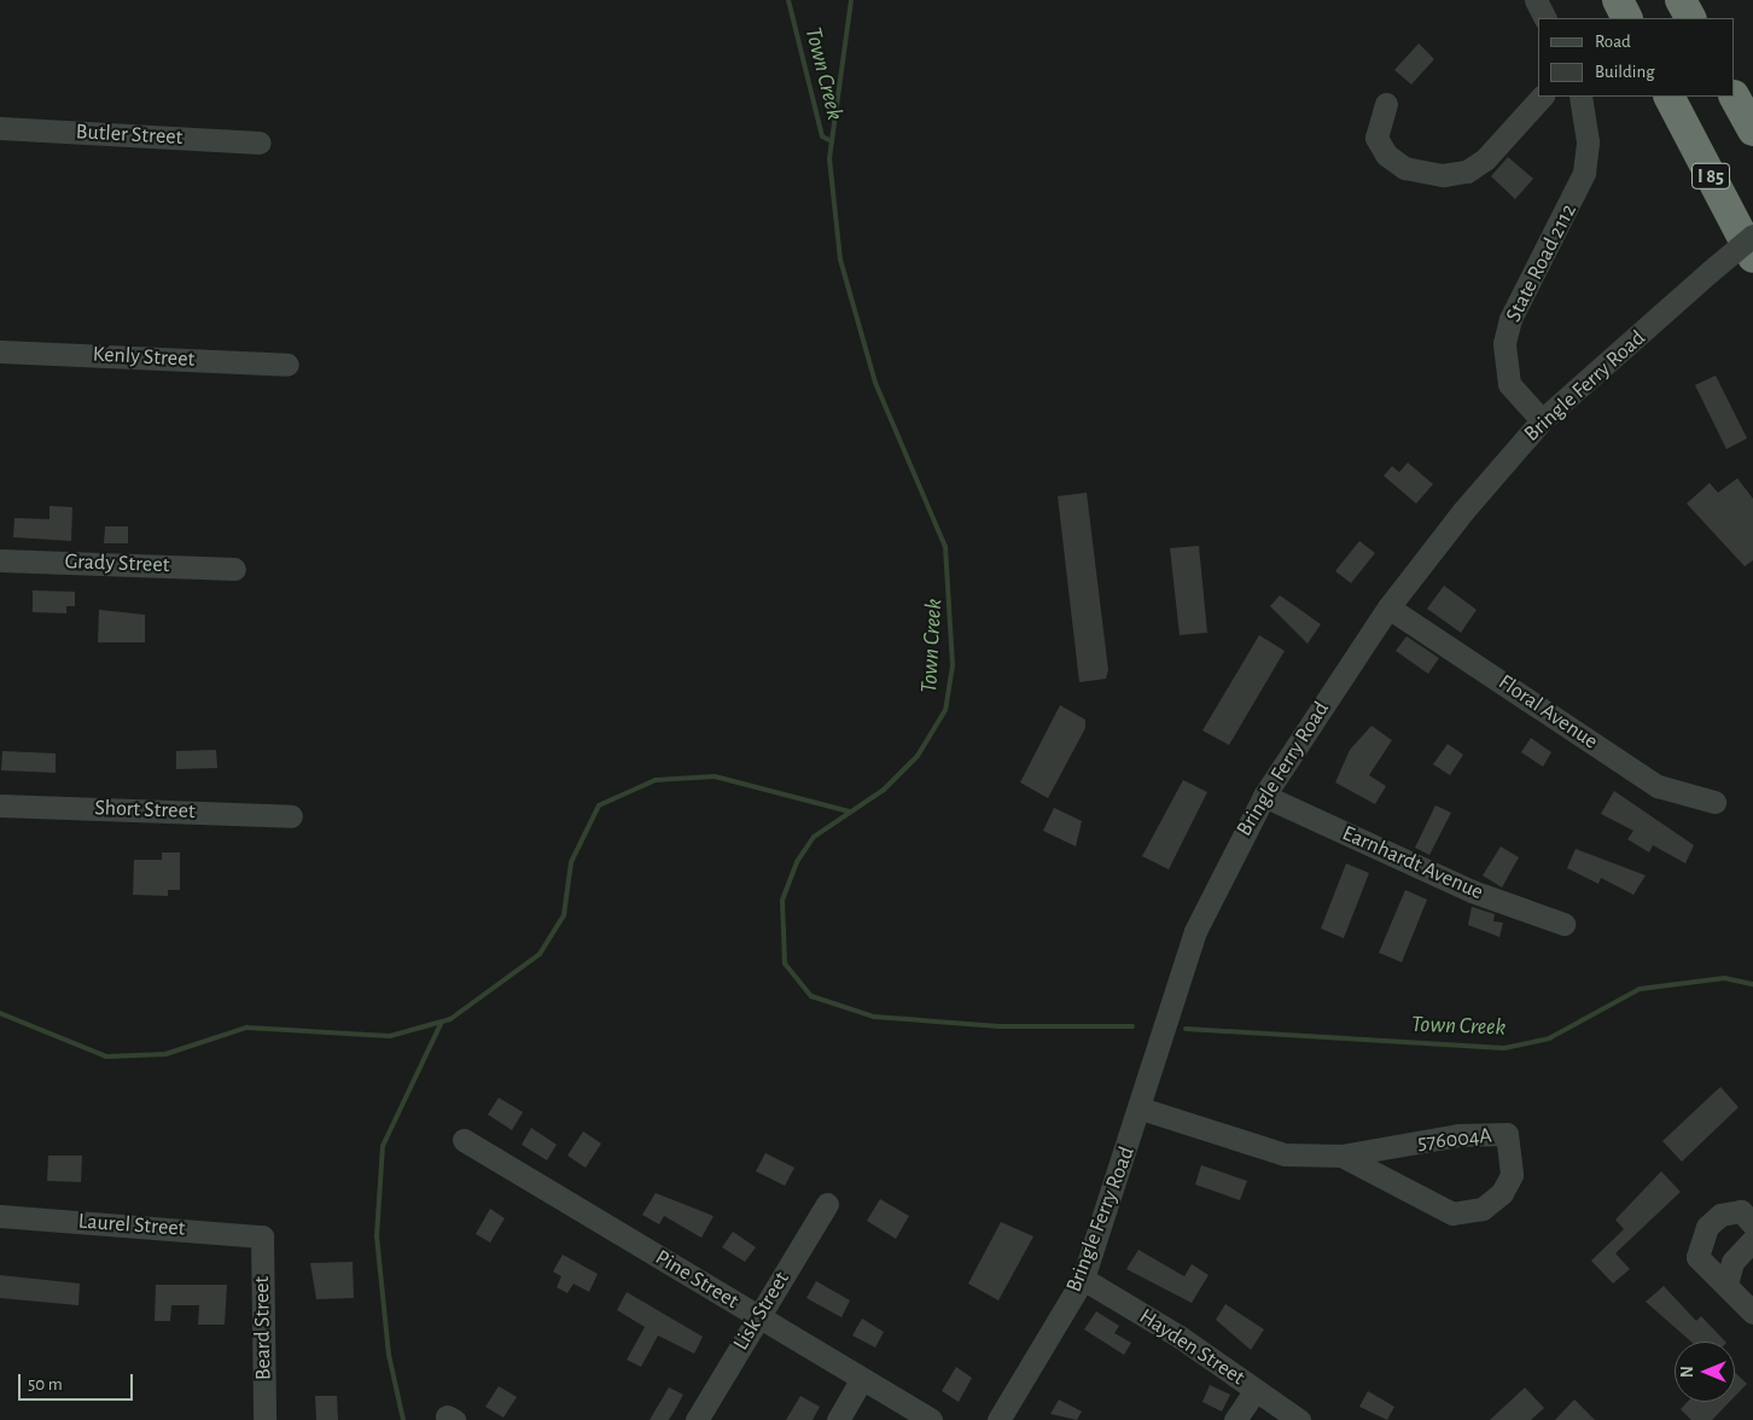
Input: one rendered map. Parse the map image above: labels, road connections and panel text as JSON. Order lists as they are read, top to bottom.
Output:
{
  "streets": {
    "highway": ["I 85"],
    "street": [
      "Butler Street",
      "State Road 2112",
      "Kenly Street",
      "Bringle Ferry Road",
      "Grady Street",
      "Floral Avenue",
      "Short Street",
      "Earnhardt Avenue",
      "576004A",
      "Laurel Street",
      "Pine Street",
      "Lisk Street",
      "Beard Street",
      "Hayden Street"
    ]
  },
  "crossings": [
    ["State Road 2112", "Bringle Ferry Road"],
    ["Bringle Ferry Road", "Floral Avenue"],
    ["Bringle Ferry Road", "Earnhardt Avenue"],
    ["Bringle Ferry Road", "576004A"],
    ["Bringle Ferry Road", "Hayden Street"],
    ["Laurel Street", "Beard Street"],
    ["Pine Street", "Lisk Street"]
  ],
  "water": ["Town Creek"],
  "legend": ["Road", "Building"],
  "scale_bar": "50 m",
  "north": "left"
}
